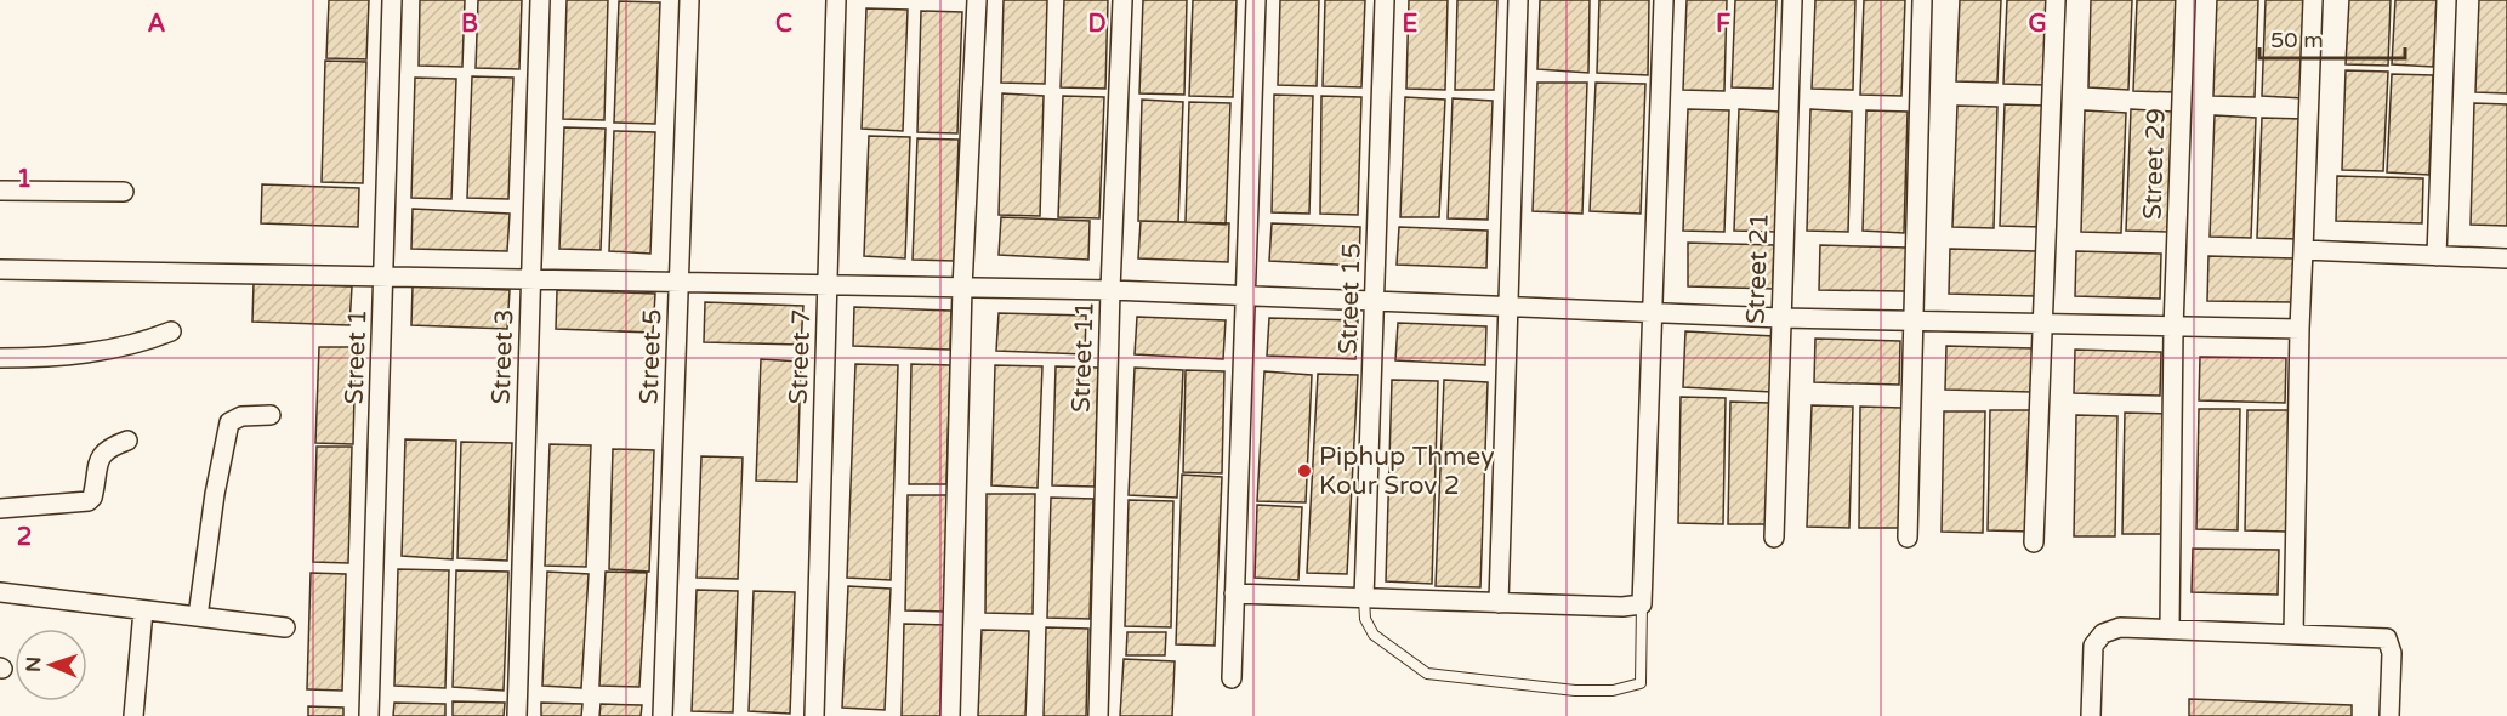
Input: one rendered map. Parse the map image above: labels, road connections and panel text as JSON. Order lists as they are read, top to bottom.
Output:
{
  "streets": {
    "street": [
      "Street 29",
      "Street 21",
      "Street 15",
      "Street 1",
      "Street 3",
      "Street 5",
      "Street 7",
      "Street 11"
    ]
  },
  "places": ["Piphup Thmey Kour Srov 2"],
  "scale_bar": "50 m",
  "north": "left",
  "grid": {
    "columns": [
      "A",
      "B",
      "C",
      "D",
      "E",
      "F",
      "G"
    ],
    "rows": ["1", "2"]
  }
}
